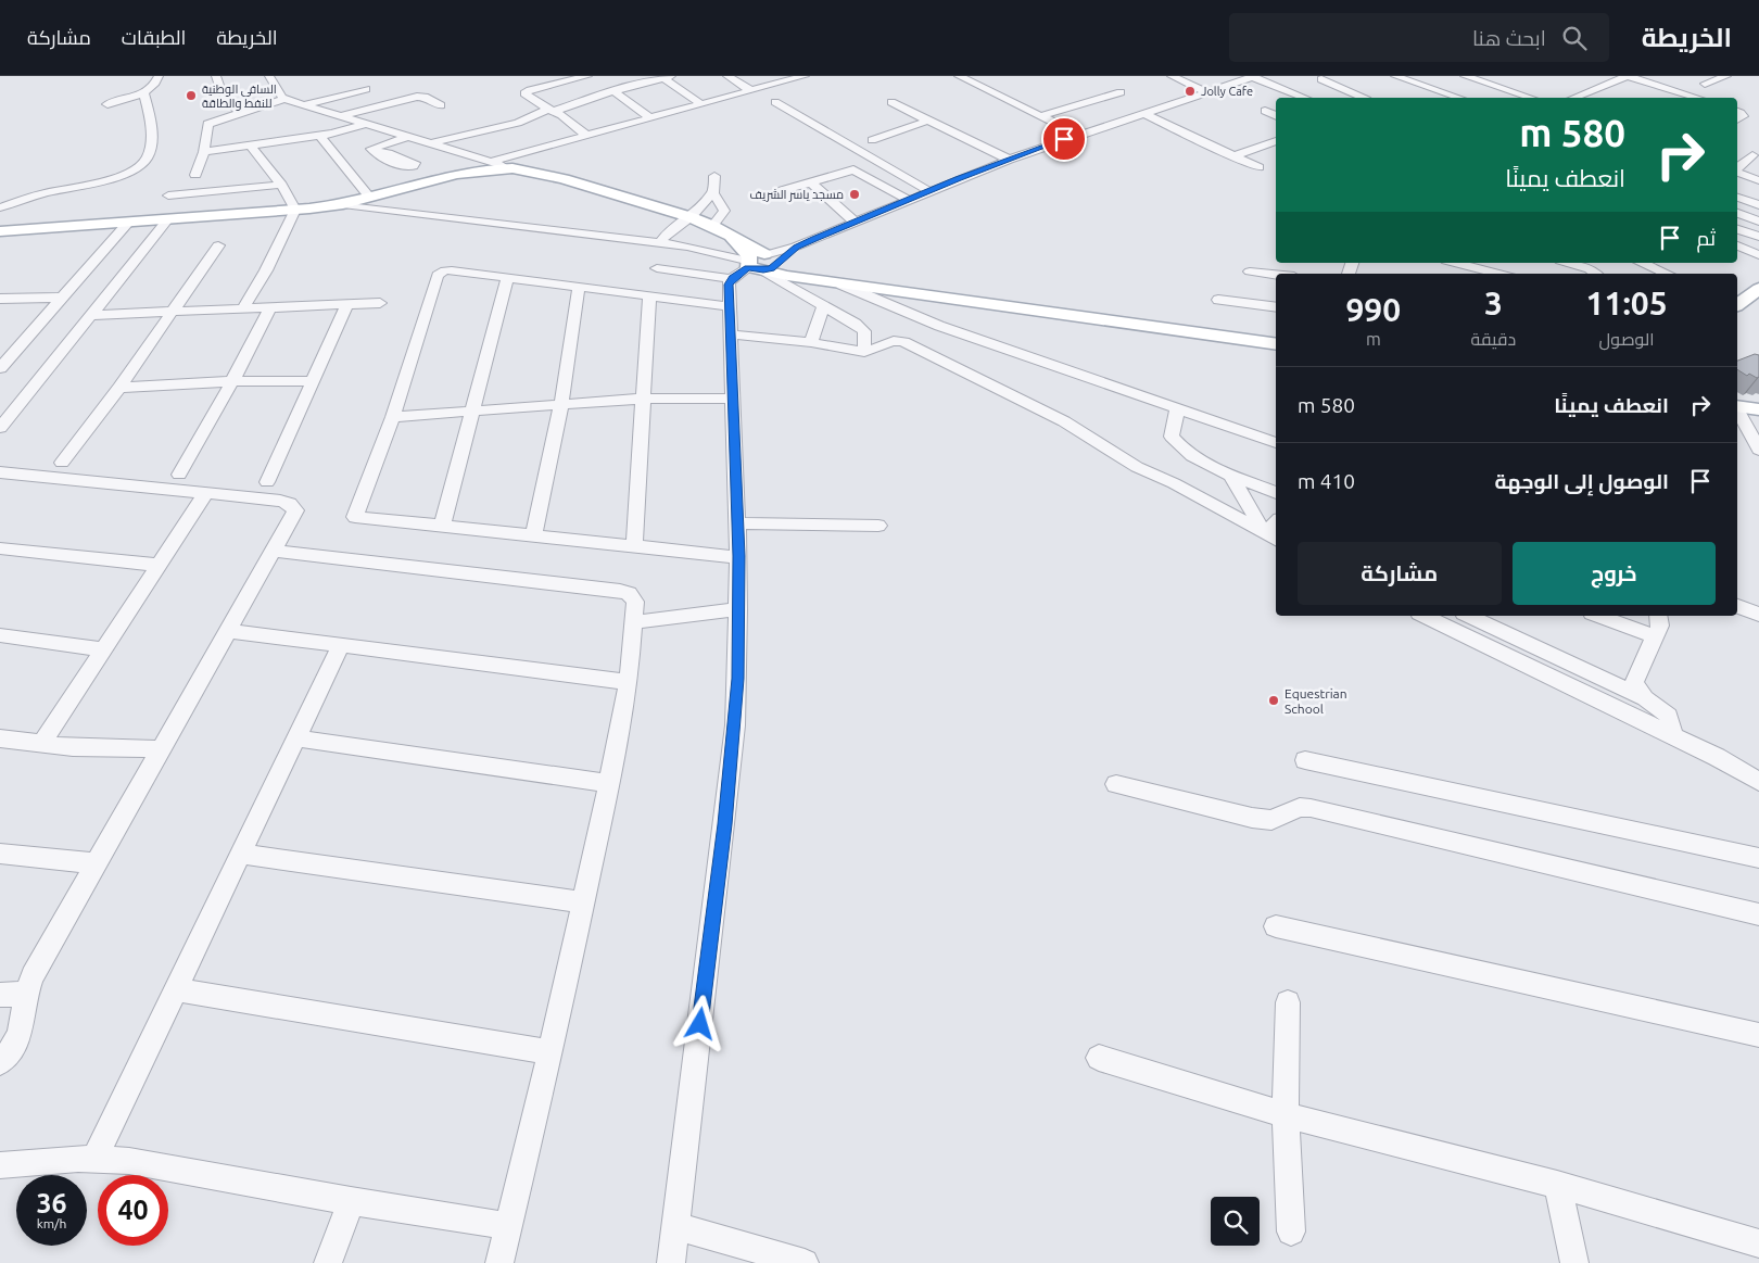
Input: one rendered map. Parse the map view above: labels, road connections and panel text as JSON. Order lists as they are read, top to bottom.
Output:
{
  "places": [
    "Jolly Cafe",
    "السافي الوطنية للنفط والطاقة",
    "مسجد ياسر الشريف",
    "Equestrian School"
  ],
  "page": {
    "header": "الخريطة",
    "search": "ابحث هنا",
    "nav": ["الخريطة", "الطبقات", "مشاركة"],
    "turn": ["580 m", "انعطف يمينًا"],
    "then": "ثم",
    "eta": [
      "11:05",
      "الوصول",
      "3",
      "دقيقة",
      "990",
      "m"
    ],
    "list": [
      {
        "name": "انعطف يمينًا",
        "value": "580 m"
      },
      {
        "name": "الوصول إلى الوجهة",
        "value": "410 m"
      }
    ],
    "buttons": ["خروج", "مشاركة"],
    "speed": "36 km/h",
    "limit": "40"
  }
}
